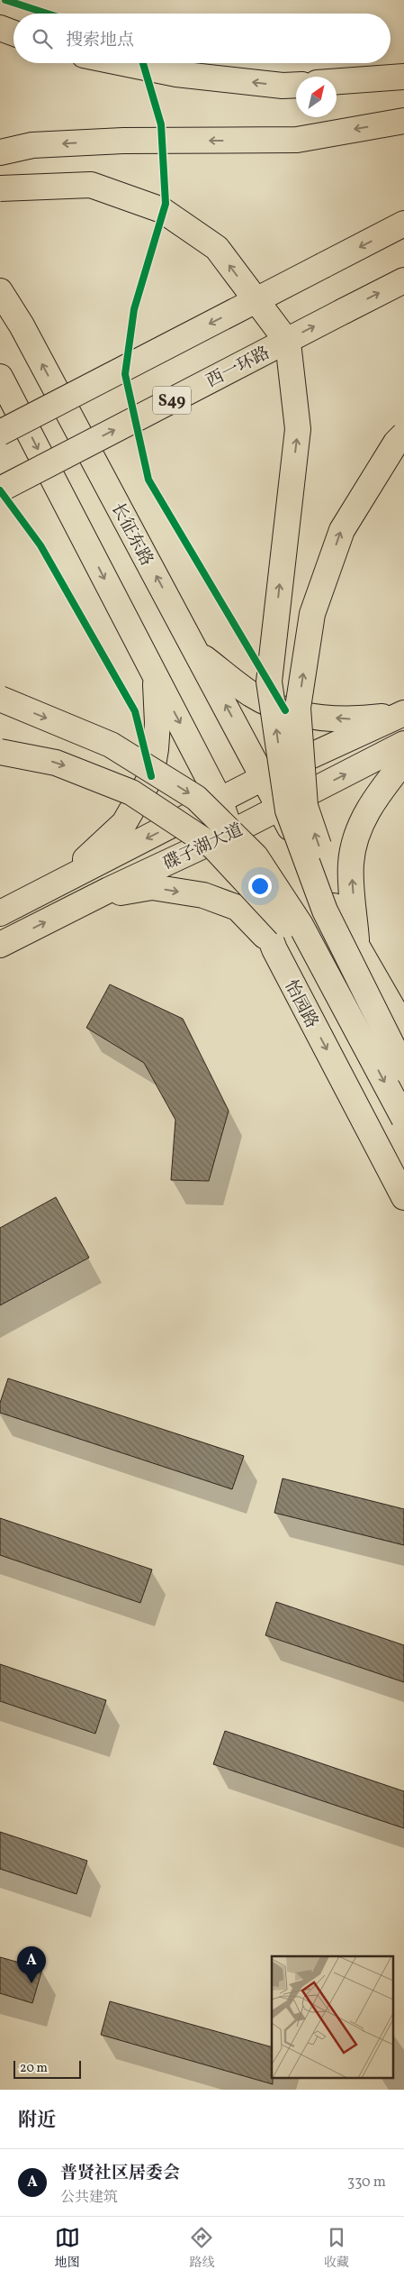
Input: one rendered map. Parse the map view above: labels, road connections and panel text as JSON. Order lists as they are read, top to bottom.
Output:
{
  "streets": {
    "main road": [
      "西一环路",
      "S49",
      "长征东路",
      "碟子湖大道",
      "怡园路"
    ]
  },
  "crossings": [
    ["长征东路", "碟子湖大道"],
    ["碟子湖大道", "怡园路"]
  ],
  "scale_bar": "20 m",
  "north": "top right",
  "page": {
    "search": "搜索地点",
    "pins": "A",
    "scale": "20 m",
    "heading": "附近",
    "list": [
      {
        "mark": "A",
        "name": "普贤社区居委会",
        "note": "公共建筑",
        "value": "330 m"
      }
    ],
    "nav": ["地图", "路线", "收藏"]
  }
}
